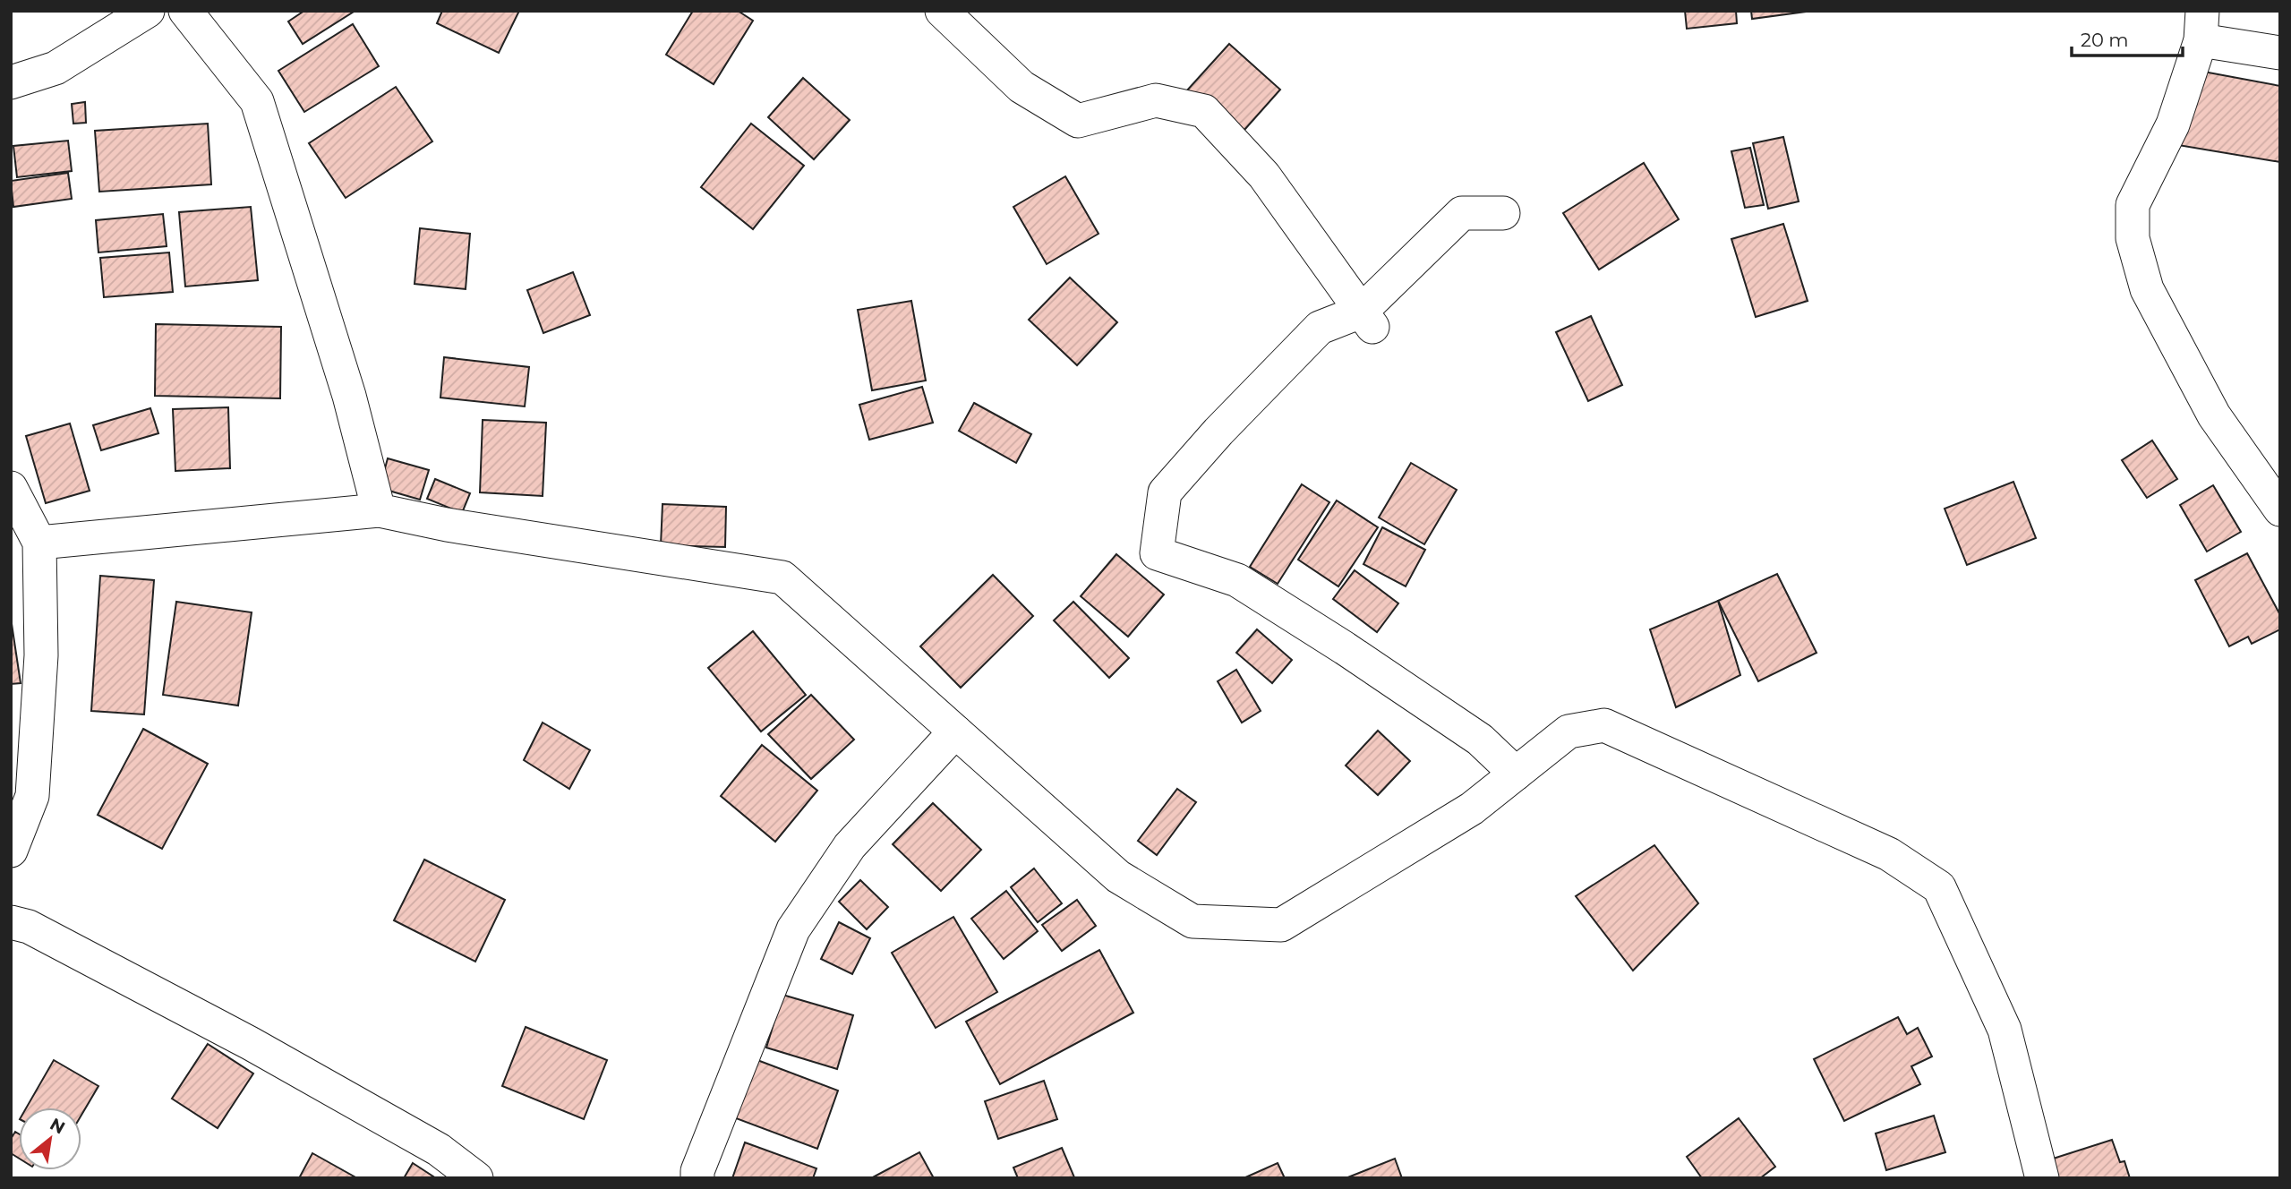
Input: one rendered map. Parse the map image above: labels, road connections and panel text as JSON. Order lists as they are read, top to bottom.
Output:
{
  "scale_bar": "20 m",
  "north": "top right"
}
